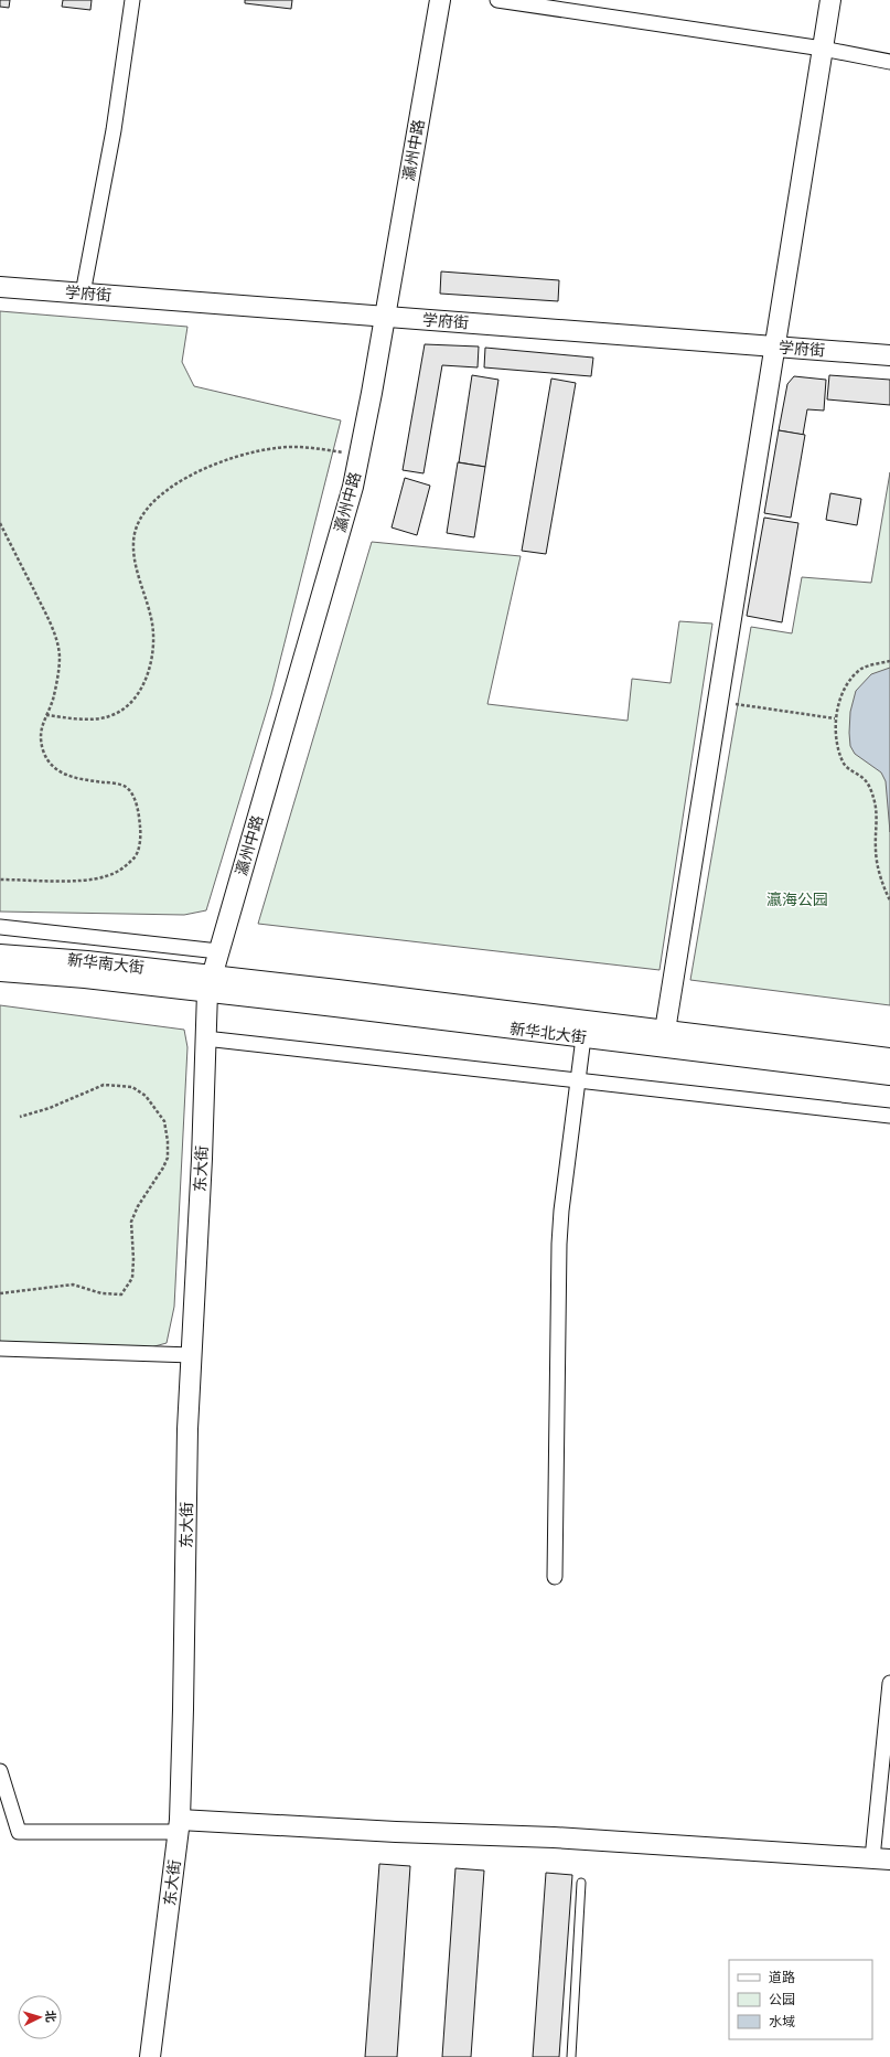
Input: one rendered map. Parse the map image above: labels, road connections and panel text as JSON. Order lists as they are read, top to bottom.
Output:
{
  "streets": {
    "street": [
      "瀛州中路",
      "学府街",
      "新华南大街",
      "新华北大街",
      "东大街"
    ]
  },
  "crossings": [
    ["瀛州中路", "学府街"],
    ["瀛州中路", "新华南大街"],
    ["瀛州中路", "新华北大街"],
    ["瀛州中路", "东大街"],
    ["新华南大街", "新华北大街"],
    ["新华南大街", "东大街"],
    ["新华北大街", "东大街"]
  ],
  "parks": ["瀛海公园"],
  "legend": ["道路", "公园", "水域"],
  "north": "right"
}
